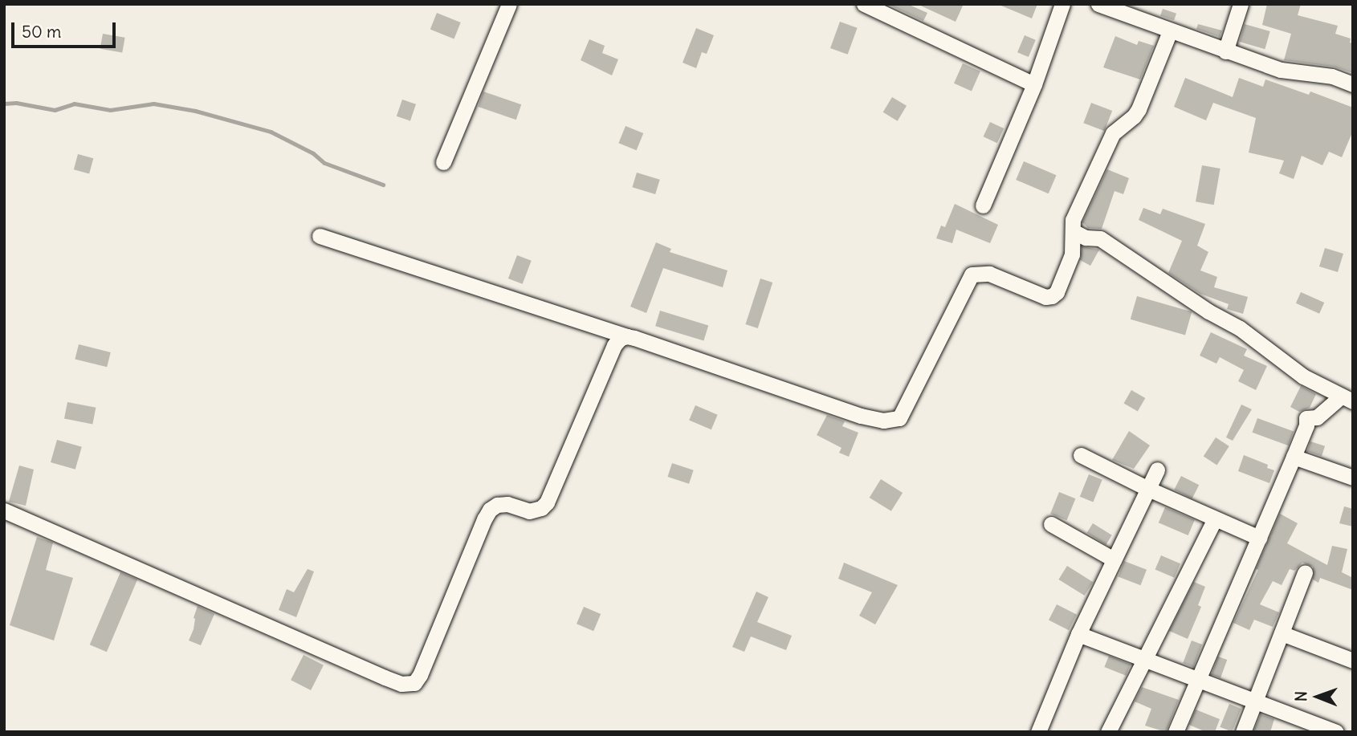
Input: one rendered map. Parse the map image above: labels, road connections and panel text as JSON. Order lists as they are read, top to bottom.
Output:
{
  "scale_bar": "50 m",
  "north": "left"
}
